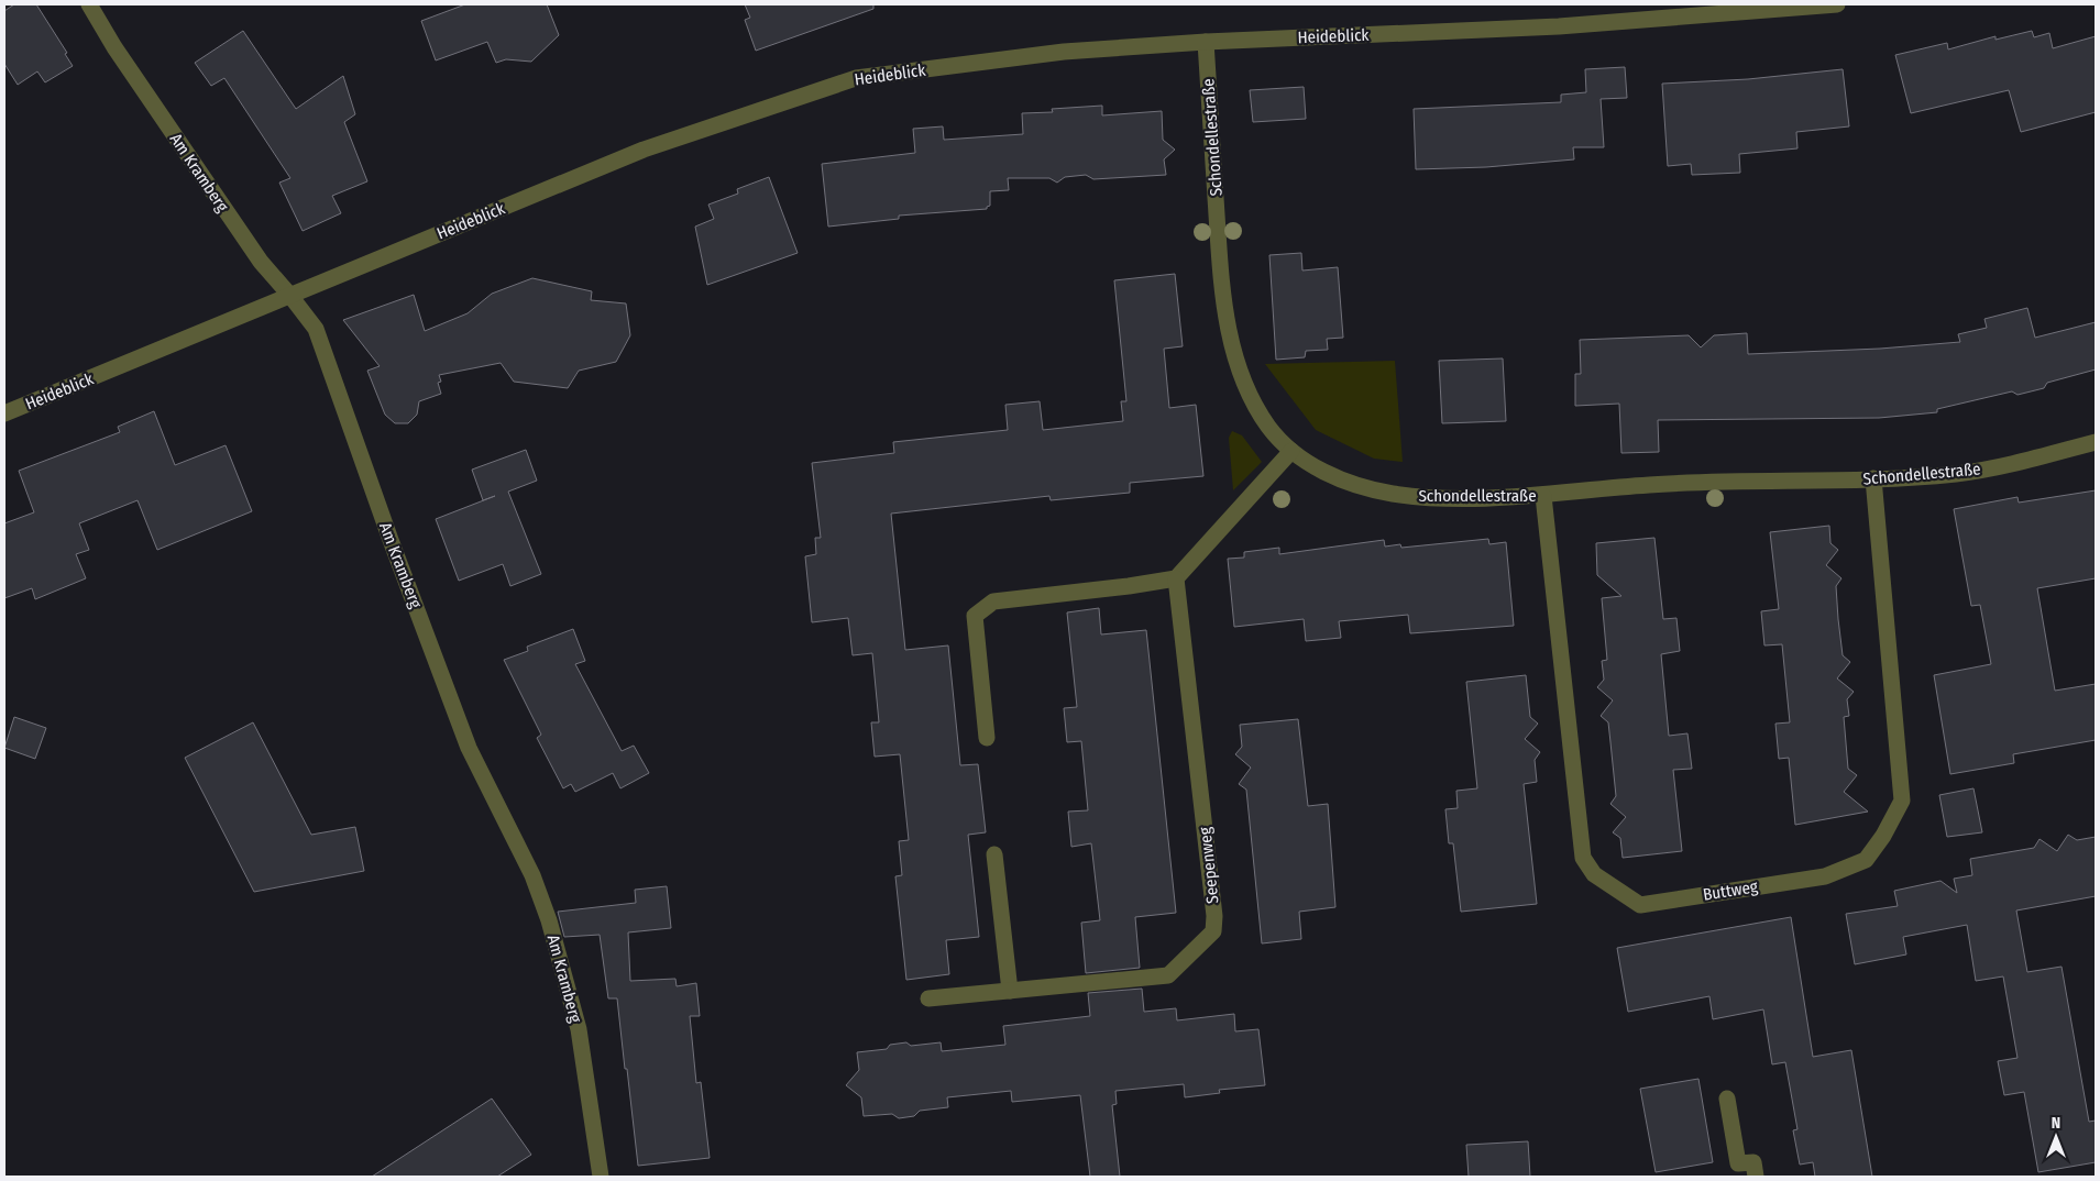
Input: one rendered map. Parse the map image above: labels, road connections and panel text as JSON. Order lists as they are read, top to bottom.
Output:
{
  "streets": {
    "street": [
      "Heideblick",
      "Schondellestraße",
      "Am Kramberg",
      "Seepenweg",
      "Buttweg"
    ]
  },
  "crossings": [
    ["Heideblick", "Schondellestraße"],
    ["Heideblick", "Am Kramberg"],
    ["Schondellestraße", "Buttweg"]
  ],
  "north": "top"
}
